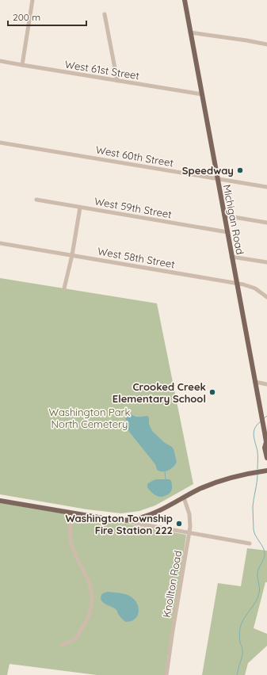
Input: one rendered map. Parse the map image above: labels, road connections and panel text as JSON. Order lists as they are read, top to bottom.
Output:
{
  "streets": {
    "main road": ["Michigan Road"],
    "street": [
      "West 61st Street",
      "West 60th Street",
      "West 59th Street",
      "West 58th Street",
      "Knollton Road"
    ]
  },
  "crossings": [
    ["West 61st Street", "Michigan Road"],
    ["West 60th Street", "Michigan Road"],
    ["West 59th Street", "Michigan Road"],
    ["Michigan Road", "West 58th Street"]
  ],
  "parks": ["Washington Park North Cemetery"],
  "places": ["Speedway", "Crooked Creek Elementary School", "Washington Township Fire Station 222"],
  "scale_bar": "200 m"
}
